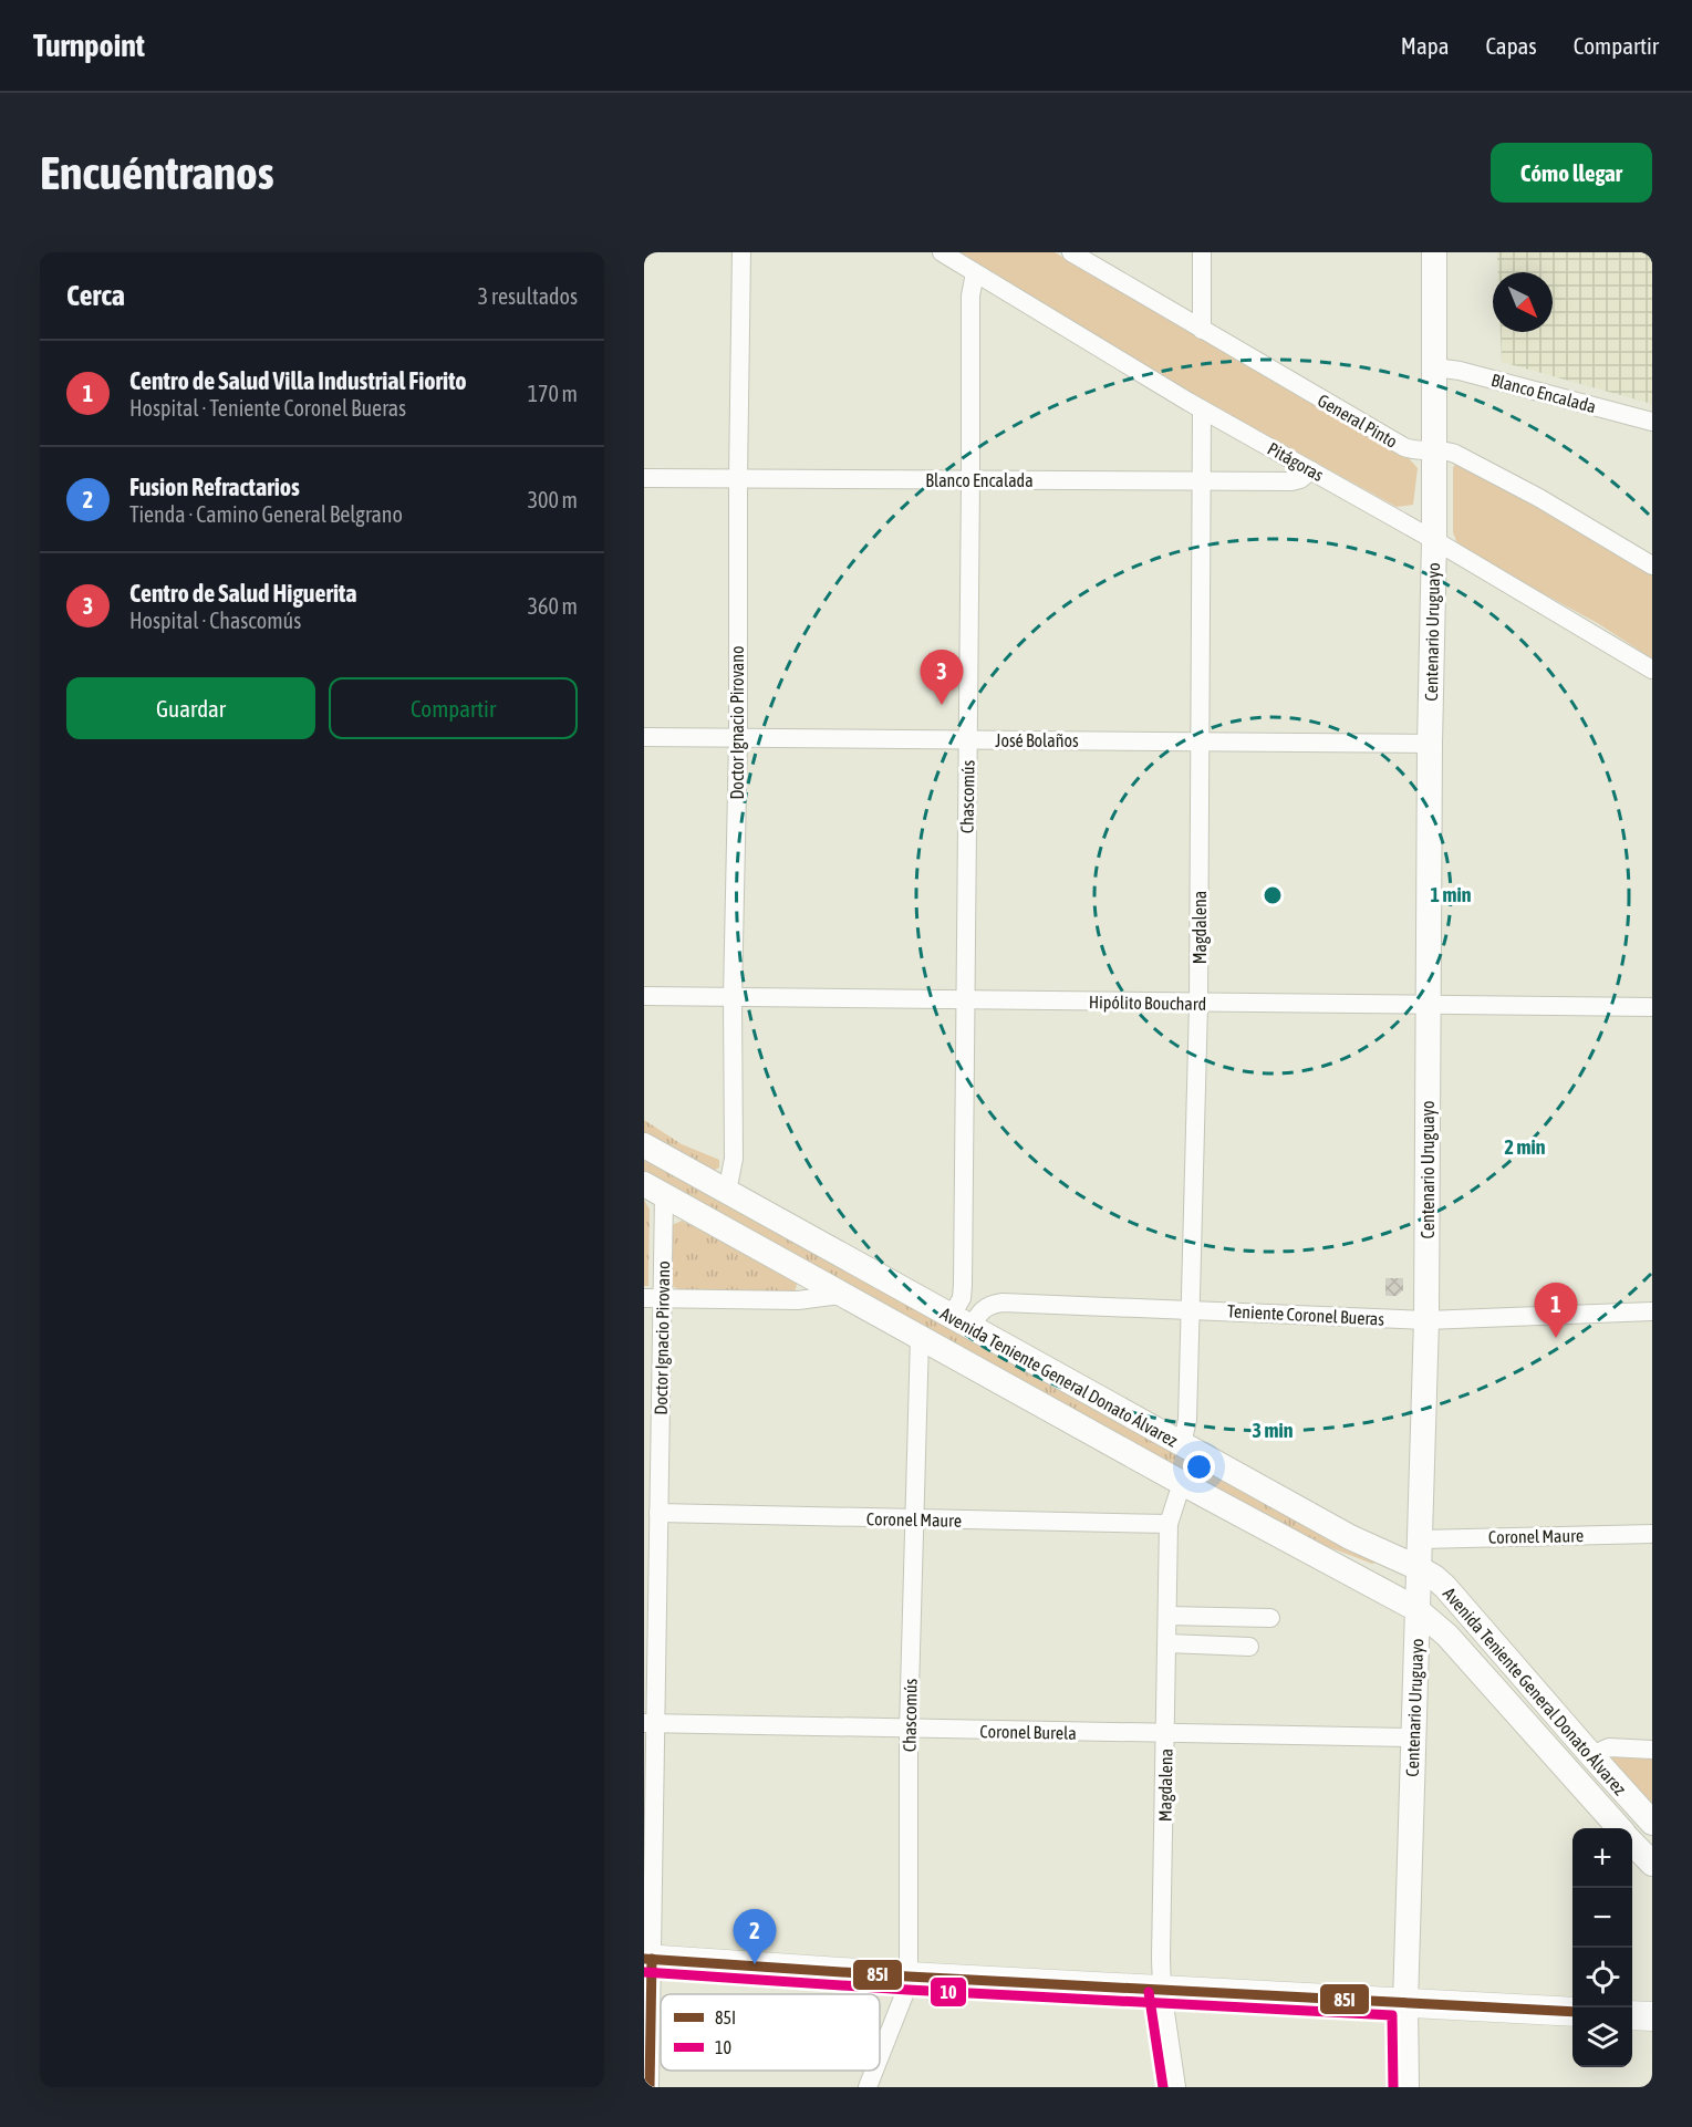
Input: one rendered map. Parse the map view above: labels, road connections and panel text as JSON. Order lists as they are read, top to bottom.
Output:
{
  "streets": {
    "main road": ["Centenario Uruguayo", "Avenida Teniente General Donato Álvarez"],
    "street": [
      "Blanco Encalada",
      "General Pinto",
      "Pitágoras",
      "Doctor Ignacio Pirovano",
      "José Bolaños",
      "Chascomús",
      "Magdalena",
      "Hipólito Bouchard",
      "Teniente Coronel Bueras",
      "Coronel Maure",
      "Coronel Burela"
    ]
  },
  "crossings": [
    ["Blanco Encalada", "Pitágoras"],
    ["Blanco Encalada", "Centenario Uruguayo"],
    ["Blanco Encalada", "Doctor Ignacio Pirovano"],
    ["Blanco Encalada", "Chascomús"],
    ["Blanco Encalada", "Magdalena"],
    ["General Pinto", "Centenario Uruguayo"],
    ["Pitágoras", "Centenario Uruguayo"],
    ["Pitágoras", "Chascomús"],
    ["Pitágoras", "Magdalena"],
    ["Centenario Uruguayo", "José Bolaños"],
    ["Centenario Uruguayo", "Hipólito Bouchard"],
    ["Centenario Uruguayo", "Teniente Coronel Bueras"],
    ["Centenario Uruguayo", "Avenida Teniente General Donato Álvarez"],
    ["Centenario Uruguayo", "Coronel Maure"],
    ["Centenario Uruguayo", "Coronel Burela"],
    ["Doctor Ignacio Pirovano", "José Bolaños"],
    ["Doctor Ignacio Pirovano", "Hipólito Bouchard"],
    ["Doctor Ignacio Pirovano", "Avenida Teniente General Donato Álvarez"],
    ["Doctor Ignacio Pirovano", "Coronel Maure"],
    ["Doctor Ignacio Pirovano", "Coronel Burela"],
    ["José Bolaños", "Chascomús"],
    ["José Bolaños", "Magdalena"],
    ["Chascomús", "Hipólito Bouchard"],
    ["Chascomús", "Avenida Teniente General Donato Álvarez"],
    ["Chascomús", "Coronel Maure"],
    ["Chascomús", "Coronel Burela"],
    ["Magdalena", "Hipólito Bouchard"],
    ["Magdalena", "Teniente Coronel Bueras"],
    ["Magdalena", "Avenida Teniente General Donato Álvarez"],
    ["Magdalena", "Coronel Maure"],
    ["Magdalena", "Coronel Burela"]
  ],
  "lines": ["transit line 85I", "transit line 10"],
  "legend": ["85I", "10"],
  "north": "bottom right",
  "page": {
    "header": "Turnpoint",
    "nav": ["Mapa", "Capas", "Compartir"],
    "buttons": [
      "Cómo llegar",
      ["Guardar", "Compartir"]
    ],
    "title": "Encuéntranos",
    "heading": ["Cerca", "3 resultados"],
    "list": [
      {
        "mark": "1",
        "name": "Centro de Salud Villa Industrial Fiorito",
        "note": "Hospital · Teniente Coronel Bueras",
        "value": "170 m"
      },
      {
        "mark": "2",
        "name": "Fusion Refractarios",
        "note": "Tienda · Camino General Belgrano",
        "value": "300 m"
      },
      {
        "mark": "3",
        "name": "Centro de Salud Higuerita",
        "note": "Hospital · Chascomús",
        "value": "360 m"
      }
    ],
    "pins": ["3", "1", "2"],
    "map_buttons": ["+", "−"]
  },
  "rings": ["1 min", "2 min", "3 min"]
}
